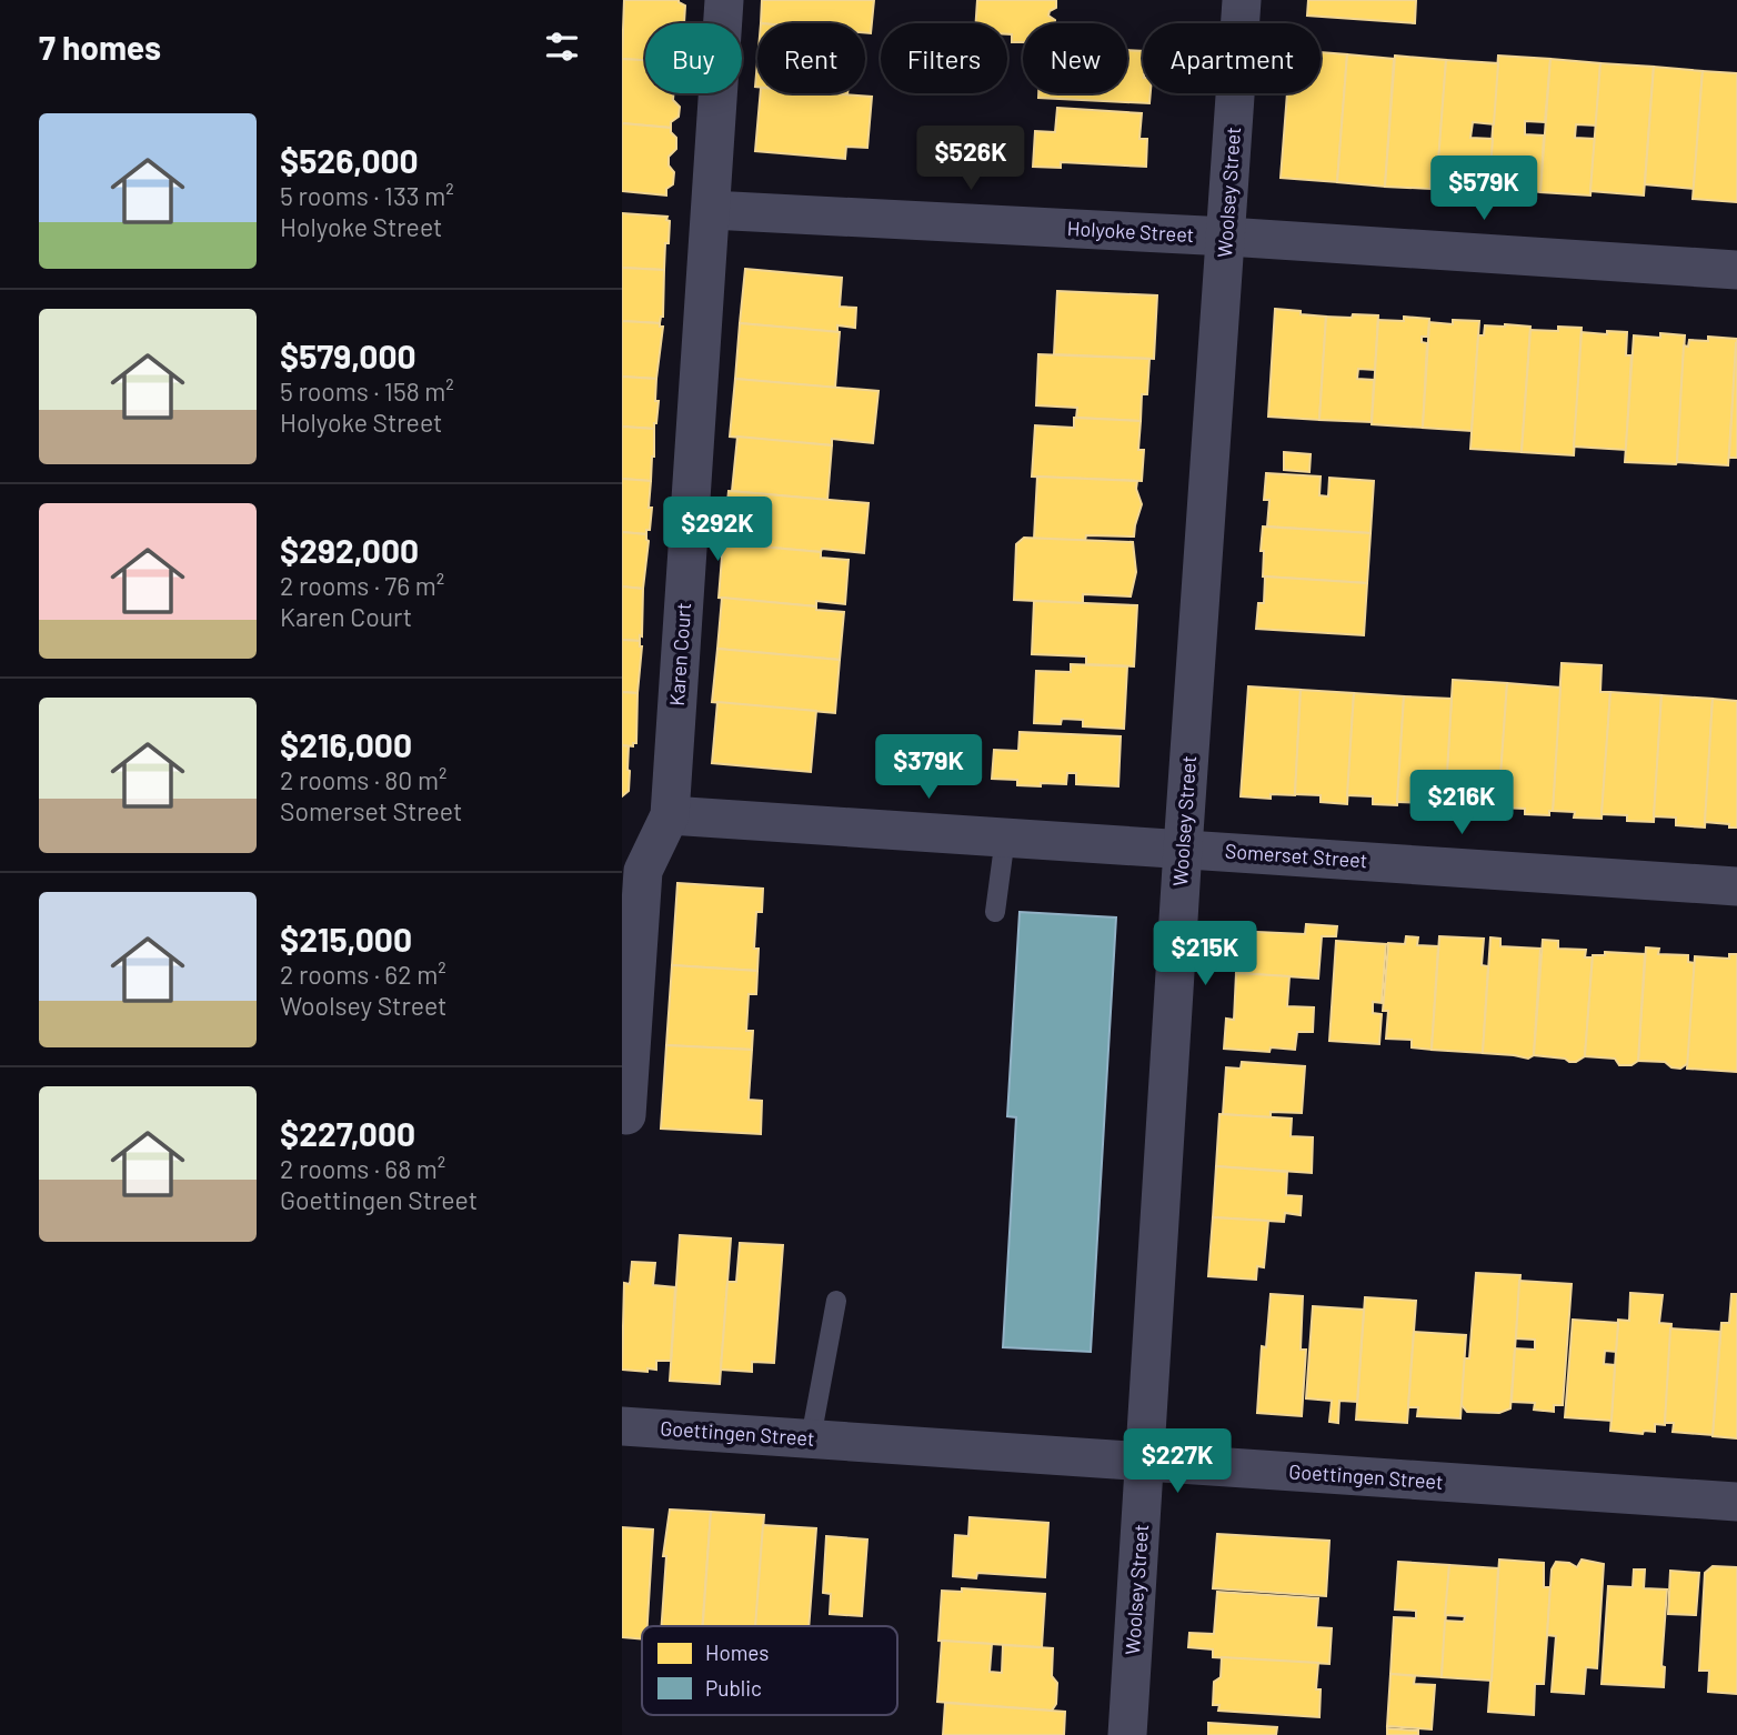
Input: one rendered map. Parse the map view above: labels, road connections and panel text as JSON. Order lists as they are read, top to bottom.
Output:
{
  "streets": {
    "street": [
      "Woolsey Street",
      "Holyoke Street",
      "Karen Court",
      "Somerset Street",
      "Goettingen Street"
    ]
  },
  "crossings": [
    ["Woolsey Street", "Holyoke Street"],
    ["Woolsey Street", "Somerset Street"],
    ["Woolsey Street", "Goettingen Street"],
    ["Holyoke Street", "Karen Court"],
    ["Karen Court", "Somerset Street"]
  ],
  "legend": ["Homes", "Public"],
  "page": {
    "heading": "7 homes",
    "chip": [
      "Buy",
      "Rent",
      "Filters",
      "New",
      "Apartment"
    ],
    "list": [
      {
        "name": "$526,000",
        "note": "5 rooms · 133 m² · Holyoke Street"
      },
      {
        "name": "$579,000",
        "note": "5 rooms · 158 m² · Holyoke Street"
      },
      {
        "name": "$292,000",
        "note": "2 rooms · 76 m² · Karen Court"
      },
      {
        "name": "$216,000",
        "note": "2 rooms · 80 m² · Somerset Street"
      },
      {
        "name": "$215,000",
        "note": "2 rooms · 62 m² · Woolsey Street"
      },
      {
        "name": "$227,000",
        "note": "2 rooms · 68 m² · Goettingen Street"
      }
    ],
    "price": [
      "$526K",
      "$579K",
      "$292K",
      "$379K",
      "$216K",
      "$215K",
      "$227K"
    ]
  }
}
